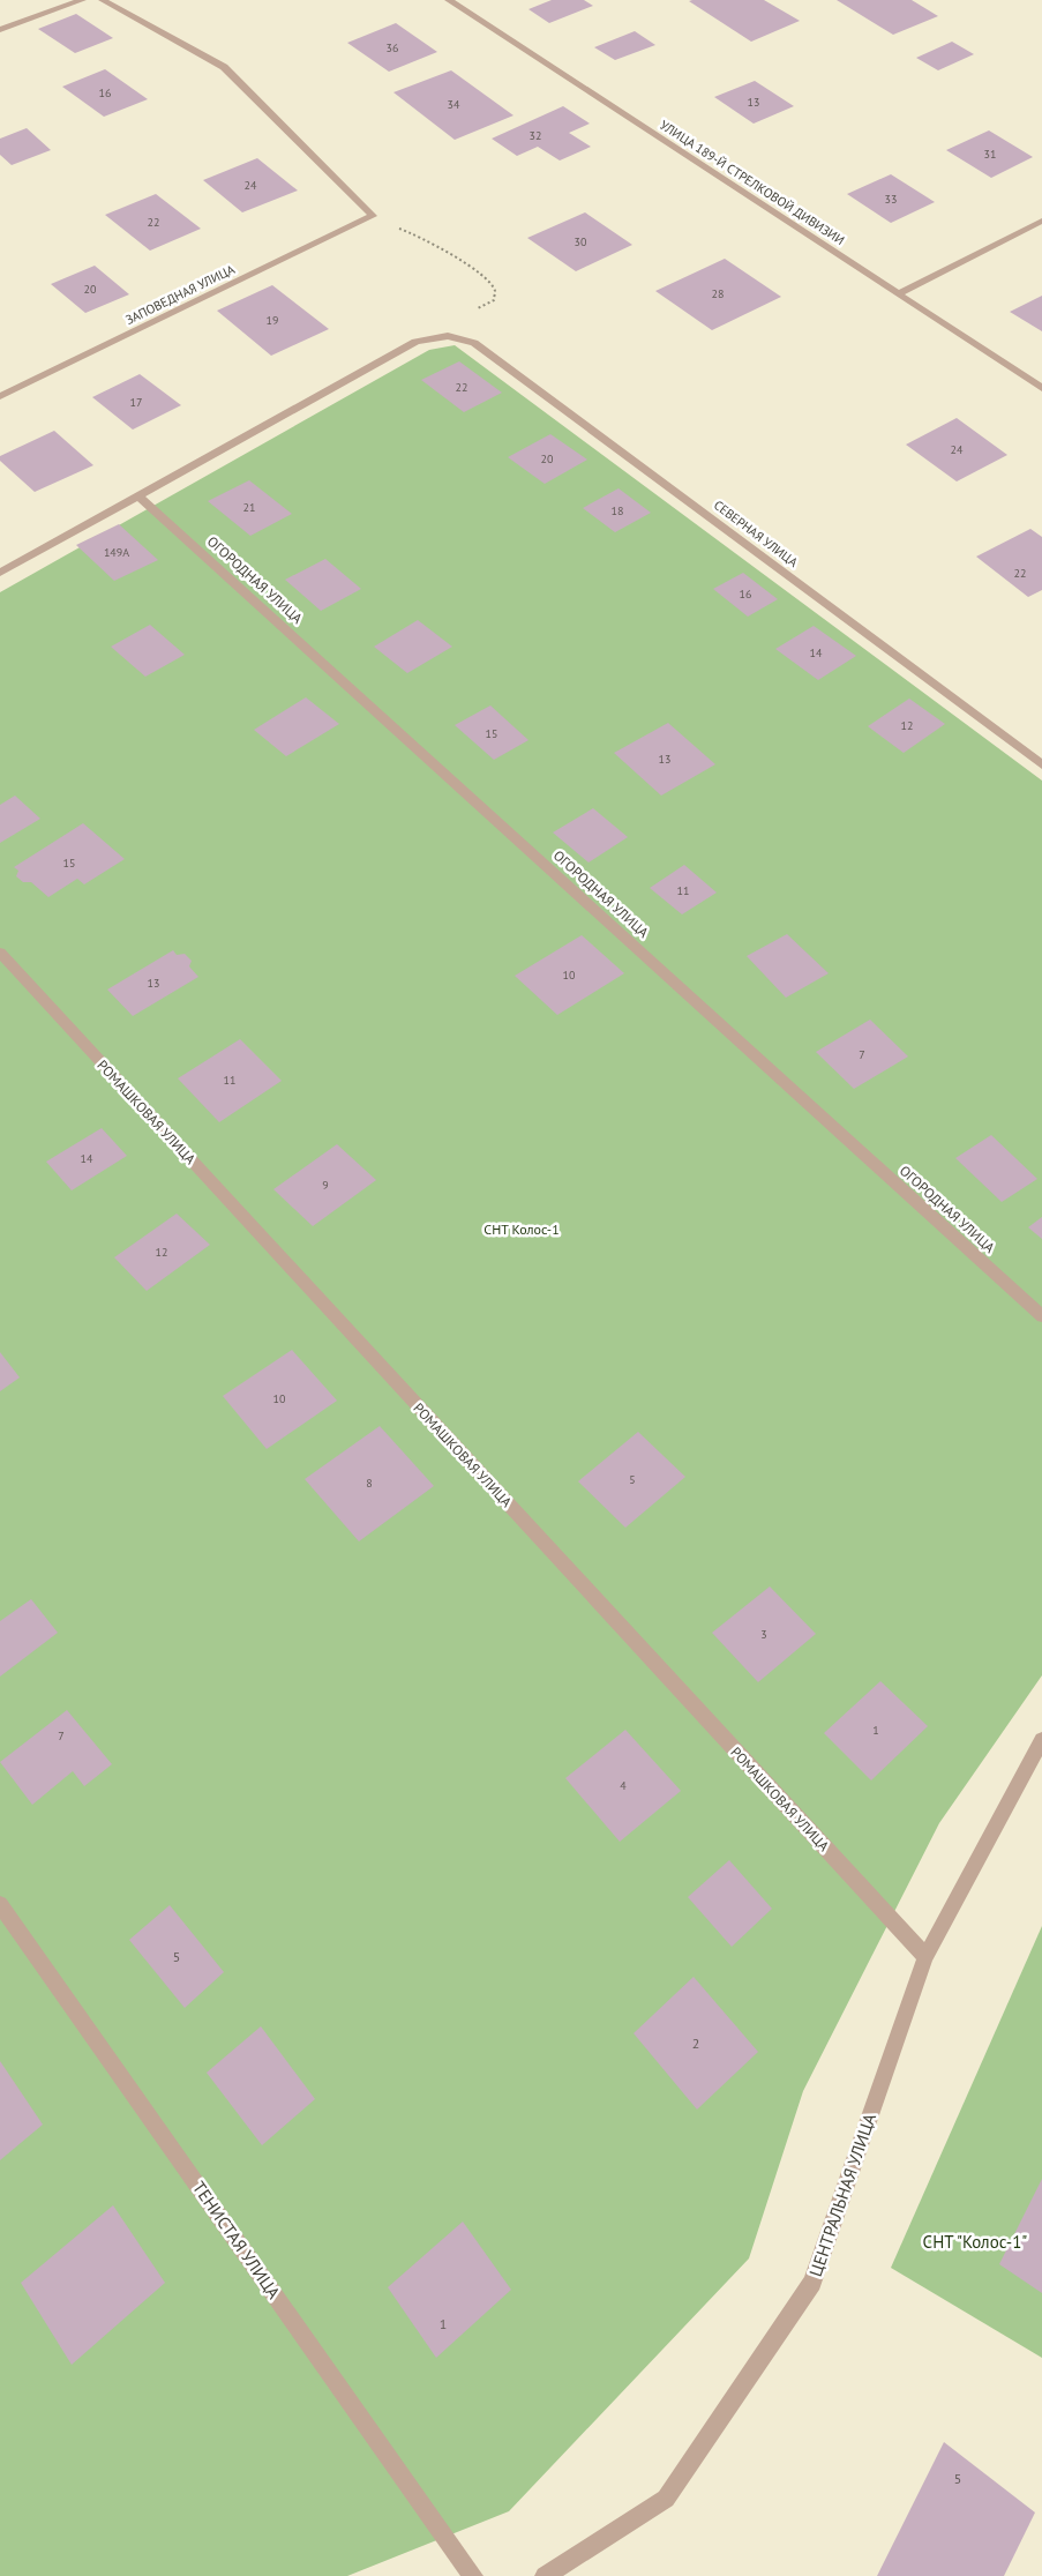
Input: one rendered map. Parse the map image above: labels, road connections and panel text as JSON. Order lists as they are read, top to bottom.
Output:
{
  "streets": {
    "street": [
      "УЛИЦА 189-Й СТРЕЛКОВОЙ ДИВИЗИИ",
      "ЗАПОВЕДНАЯ УЛИЦА",
      "СЕВЕРНАЯ УЛИЦА",
      "ОГОРОДНАЯ УЛИЦА",
      "РОМАШКОВАЯ УЛИЦА",
      "ЦЕНТРАЛЬНАЯ УЛИЦА",
      "ТЕНИСТАЯ УЛИЦА"
    ]
  },
  "crossings": [
    ["РОМАШКОВАЯ УЛИЦА", "ЦЕНТРАЛЬНАЯ УЛИЦА"]
  ],
  "parks": ["СНТ Колос-1", "СНТ \"Колос-1\""],
  "house_numbers": [
    "36",
    "16",
    "13",
    "34",
    "32",
    "31",
    "24",
    "33",
    "22",
    "30",
    "20",
    "28",
    "19",
    "22",
    "17",
    "24",
    "20",
    "21",
    "18",
    "149А",
    "22",
    "16",
    "14",
    "12",
    "15",
    "13",
    "15",
    "11",
    "10",
    "13",
    "7",
    "11",
    "14",
    "9",
    "12",
    "10",
    "5",
    "8",
    "3",
    "1",
    "7",
    "4",
    "5",
    "2",
    "1",
    "5"
  ]
}
